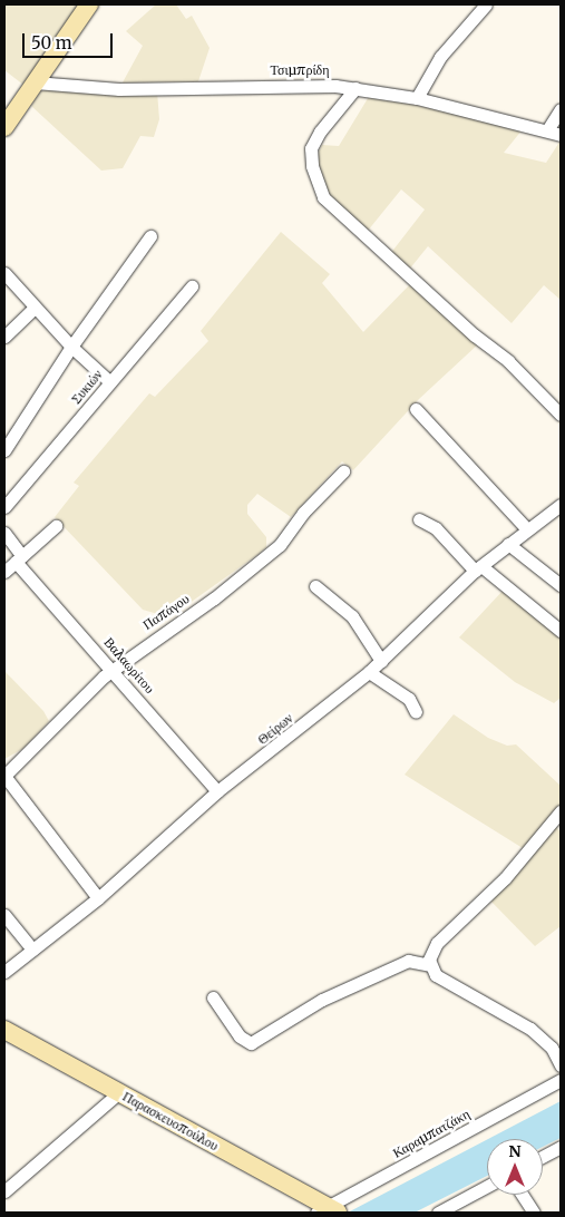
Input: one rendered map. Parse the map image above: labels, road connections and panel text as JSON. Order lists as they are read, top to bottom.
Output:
{
  "streets": {
    "street": [
      "Τσιμπρίδη",
      "Συκιών",
      "Παπάγου",
      "Βαλαωρίτου",
      "Θείρων",
      "Παρασκευοπούλου",
      "Καραμπατζάκη"
    ]
  },
  "crossings": [
    ["Παπάγου", "Βαλαωρίτου"],
    ["Βαλαωρίτου", "Θείρων"],
    ["Παρασκευοπούλου", "Καραμπατζάκη"]
  ],
  "scale_bar": "50 m",
  "north": "top"
}
